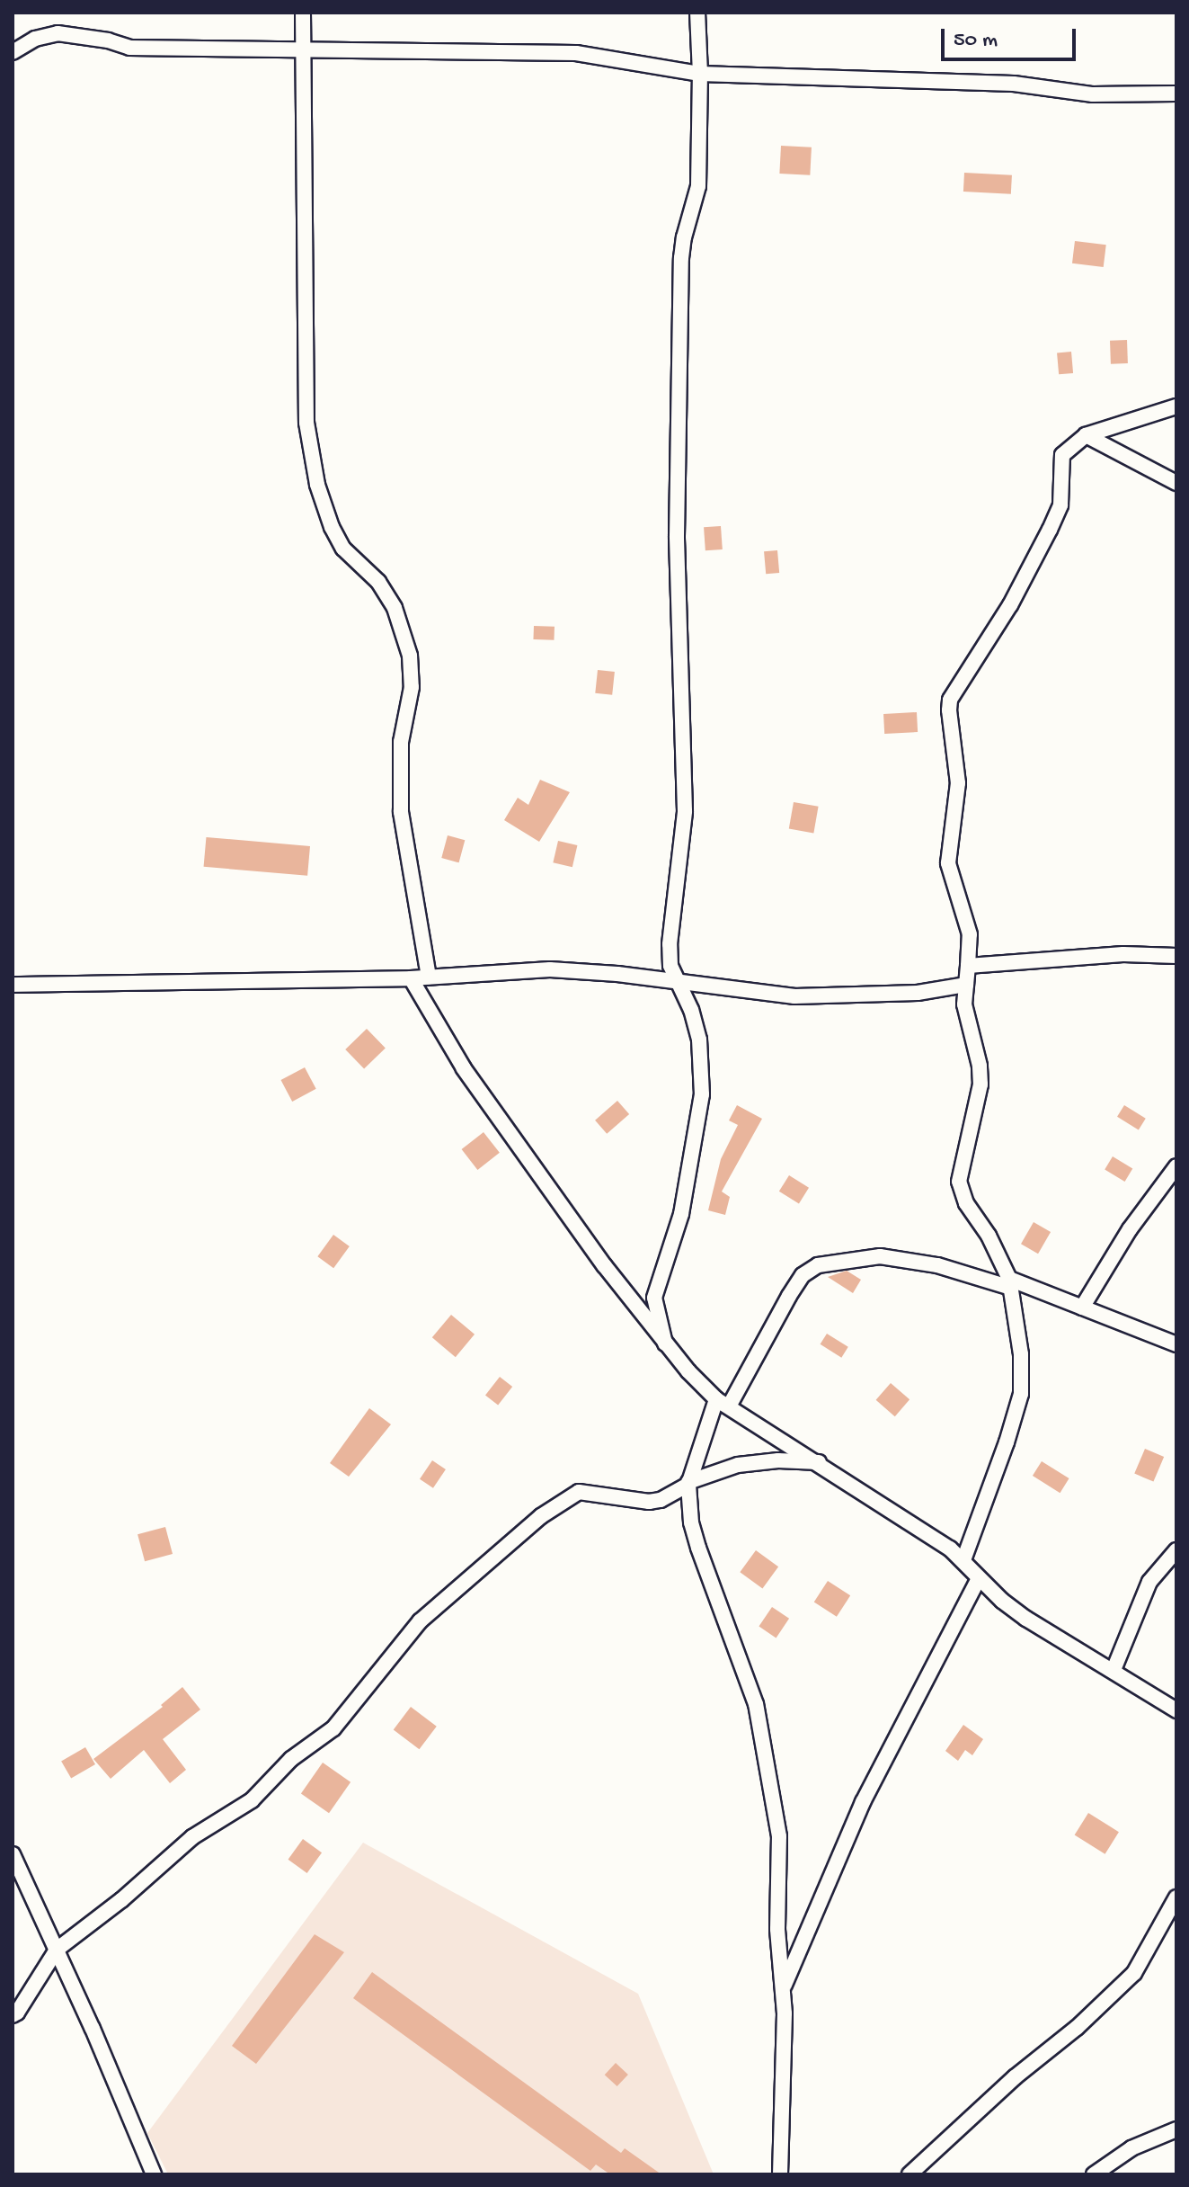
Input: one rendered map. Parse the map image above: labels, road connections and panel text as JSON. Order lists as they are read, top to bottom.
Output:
{
  "scale_bar": "50 m"
}
